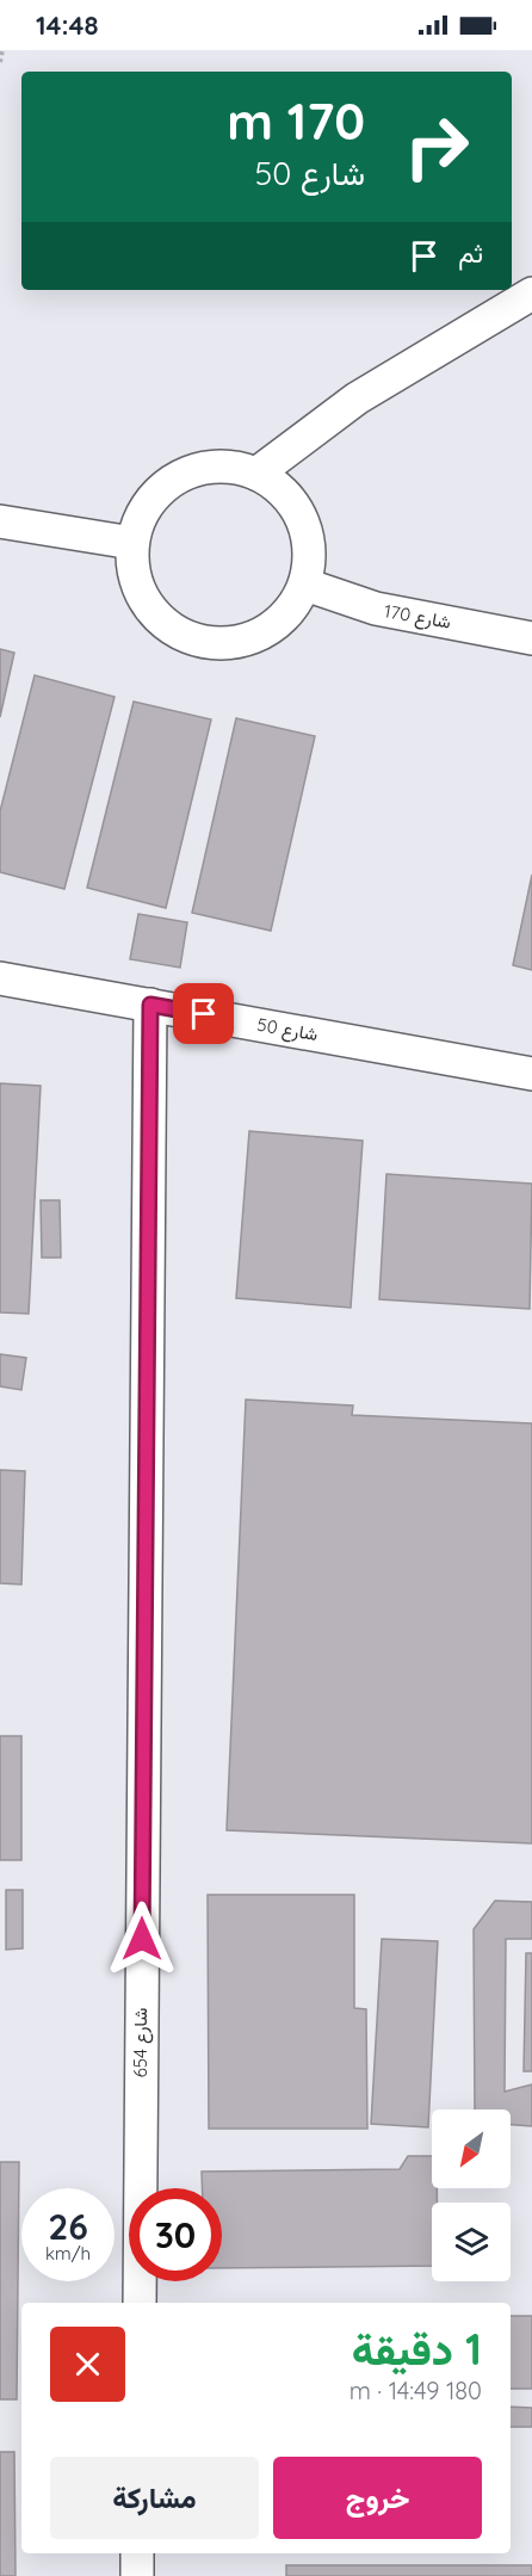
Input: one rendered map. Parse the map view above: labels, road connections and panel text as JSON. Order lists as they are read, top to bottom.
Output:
{
  "streets": {
    "street": ["شارع 170", "شارع 50", "شارع 654"]
  },
  "crossings": [
    ["شارع 50", "شارع 654"]
  ],
  "north": "bottom left",
  "page": {
    "status": "14:48",
    "turn": ["170 m", "شارع 50"],
    "then": "ثم",
    "speed": "26 km/h",
    "limit": "30",
    "heading": ["1 دقيقة", "180 m · 14:49"],
    "buttons": ["خروج", "مشاركة"]
  }
}
